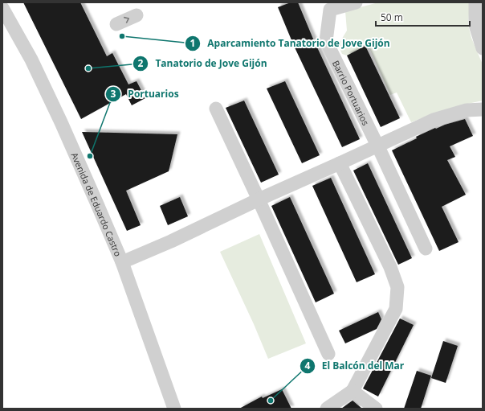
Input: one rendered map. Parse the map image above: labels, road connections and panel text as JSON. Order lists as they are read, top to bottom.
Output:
{
  "streets": {
    "street": ["Barrio Portuarios", "Avenida de Eduardo Castro"]
  },
  "places": [
    "Aparcamiento Tanatorio de Jove Gijón",
    "Tanatorio de Jove Gijón",
    "Portuarios",
    "El Balcón del Mar"
  ],
  "scale_bar": "50 m"
}
